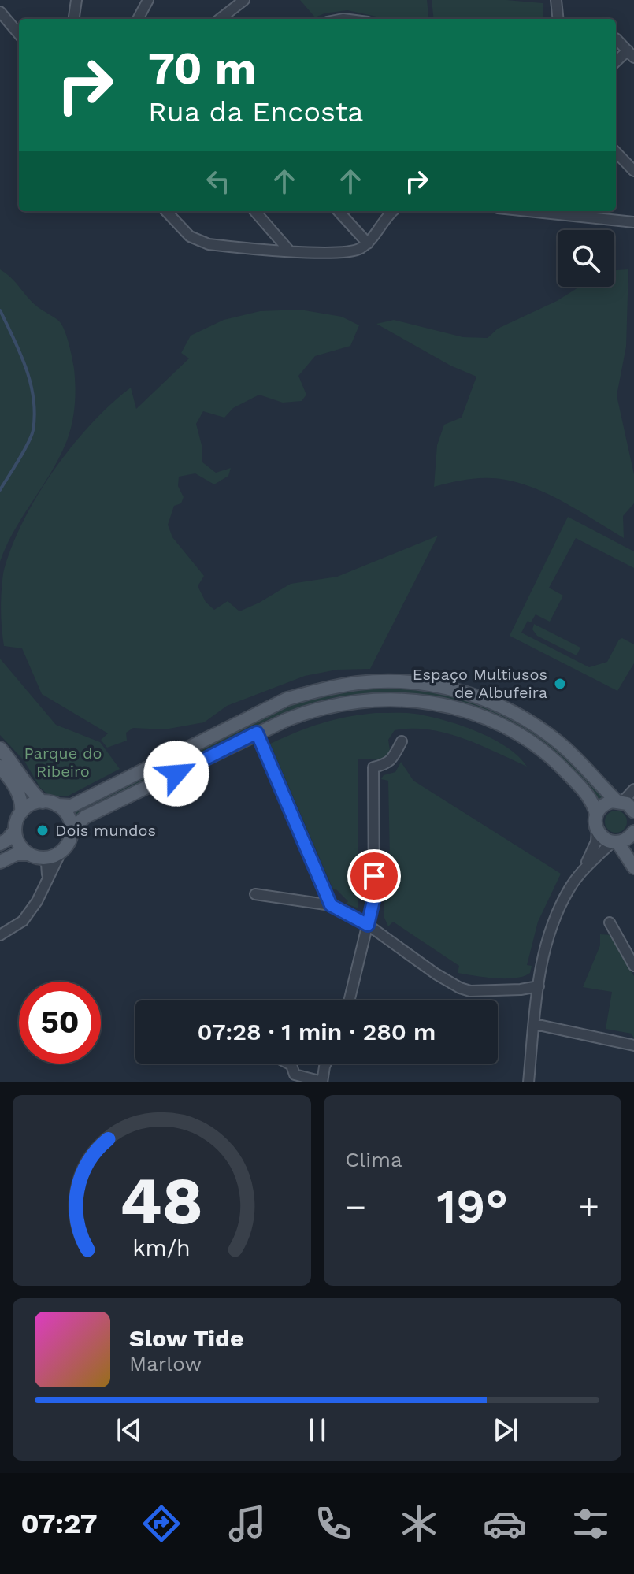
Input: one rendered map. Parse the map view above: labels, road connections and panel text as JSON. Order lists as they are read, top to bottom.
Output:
{
  "parks": ["Parque do Ribeiro"],
  "places": ["Espaço Multiusos de Albufeira", "Dois mundos"],
  "page": {
    "turn": ["70 m", "Rua da Encosta"],
    "limit": "50",
    "trip": "07:28 · 1 min · 280 m",
    "tile": "Clima",
    "heat": ["−", "19°", "+"],
    "song": ["Slow Tide", "Marlow"],
    "tabs": "07:27",
    "gauge": ["48", "km/h"]
  }
}
